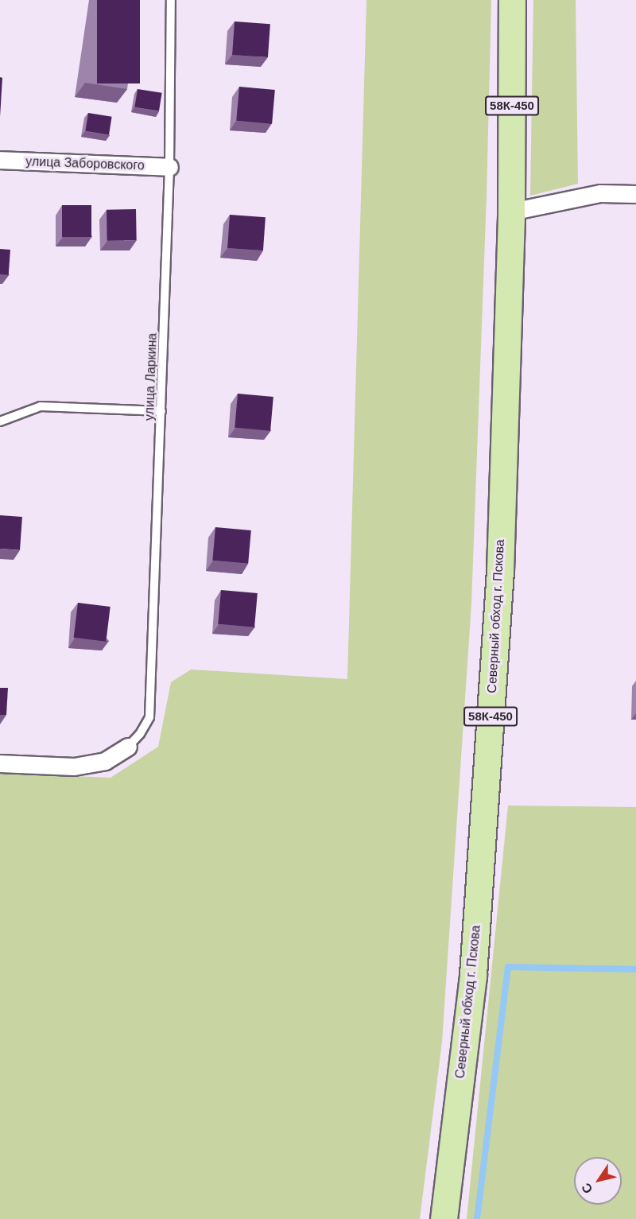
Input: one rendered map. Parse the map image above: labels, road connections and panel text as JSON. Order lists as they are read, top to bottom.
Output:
{
  "streets": {
    "highway": ["58К-450", "Северный обход г. Пскова"],
    "street": ["улица Заборовского"],
    "lane": ["улица Ларкина"]
  },
  "crossings": [
    ["58К-450", "Северный обход г. Пскова"],
    ["улица Заборовского", "улица Ларкина"]
  ],
  "north": "bottom left"
}
